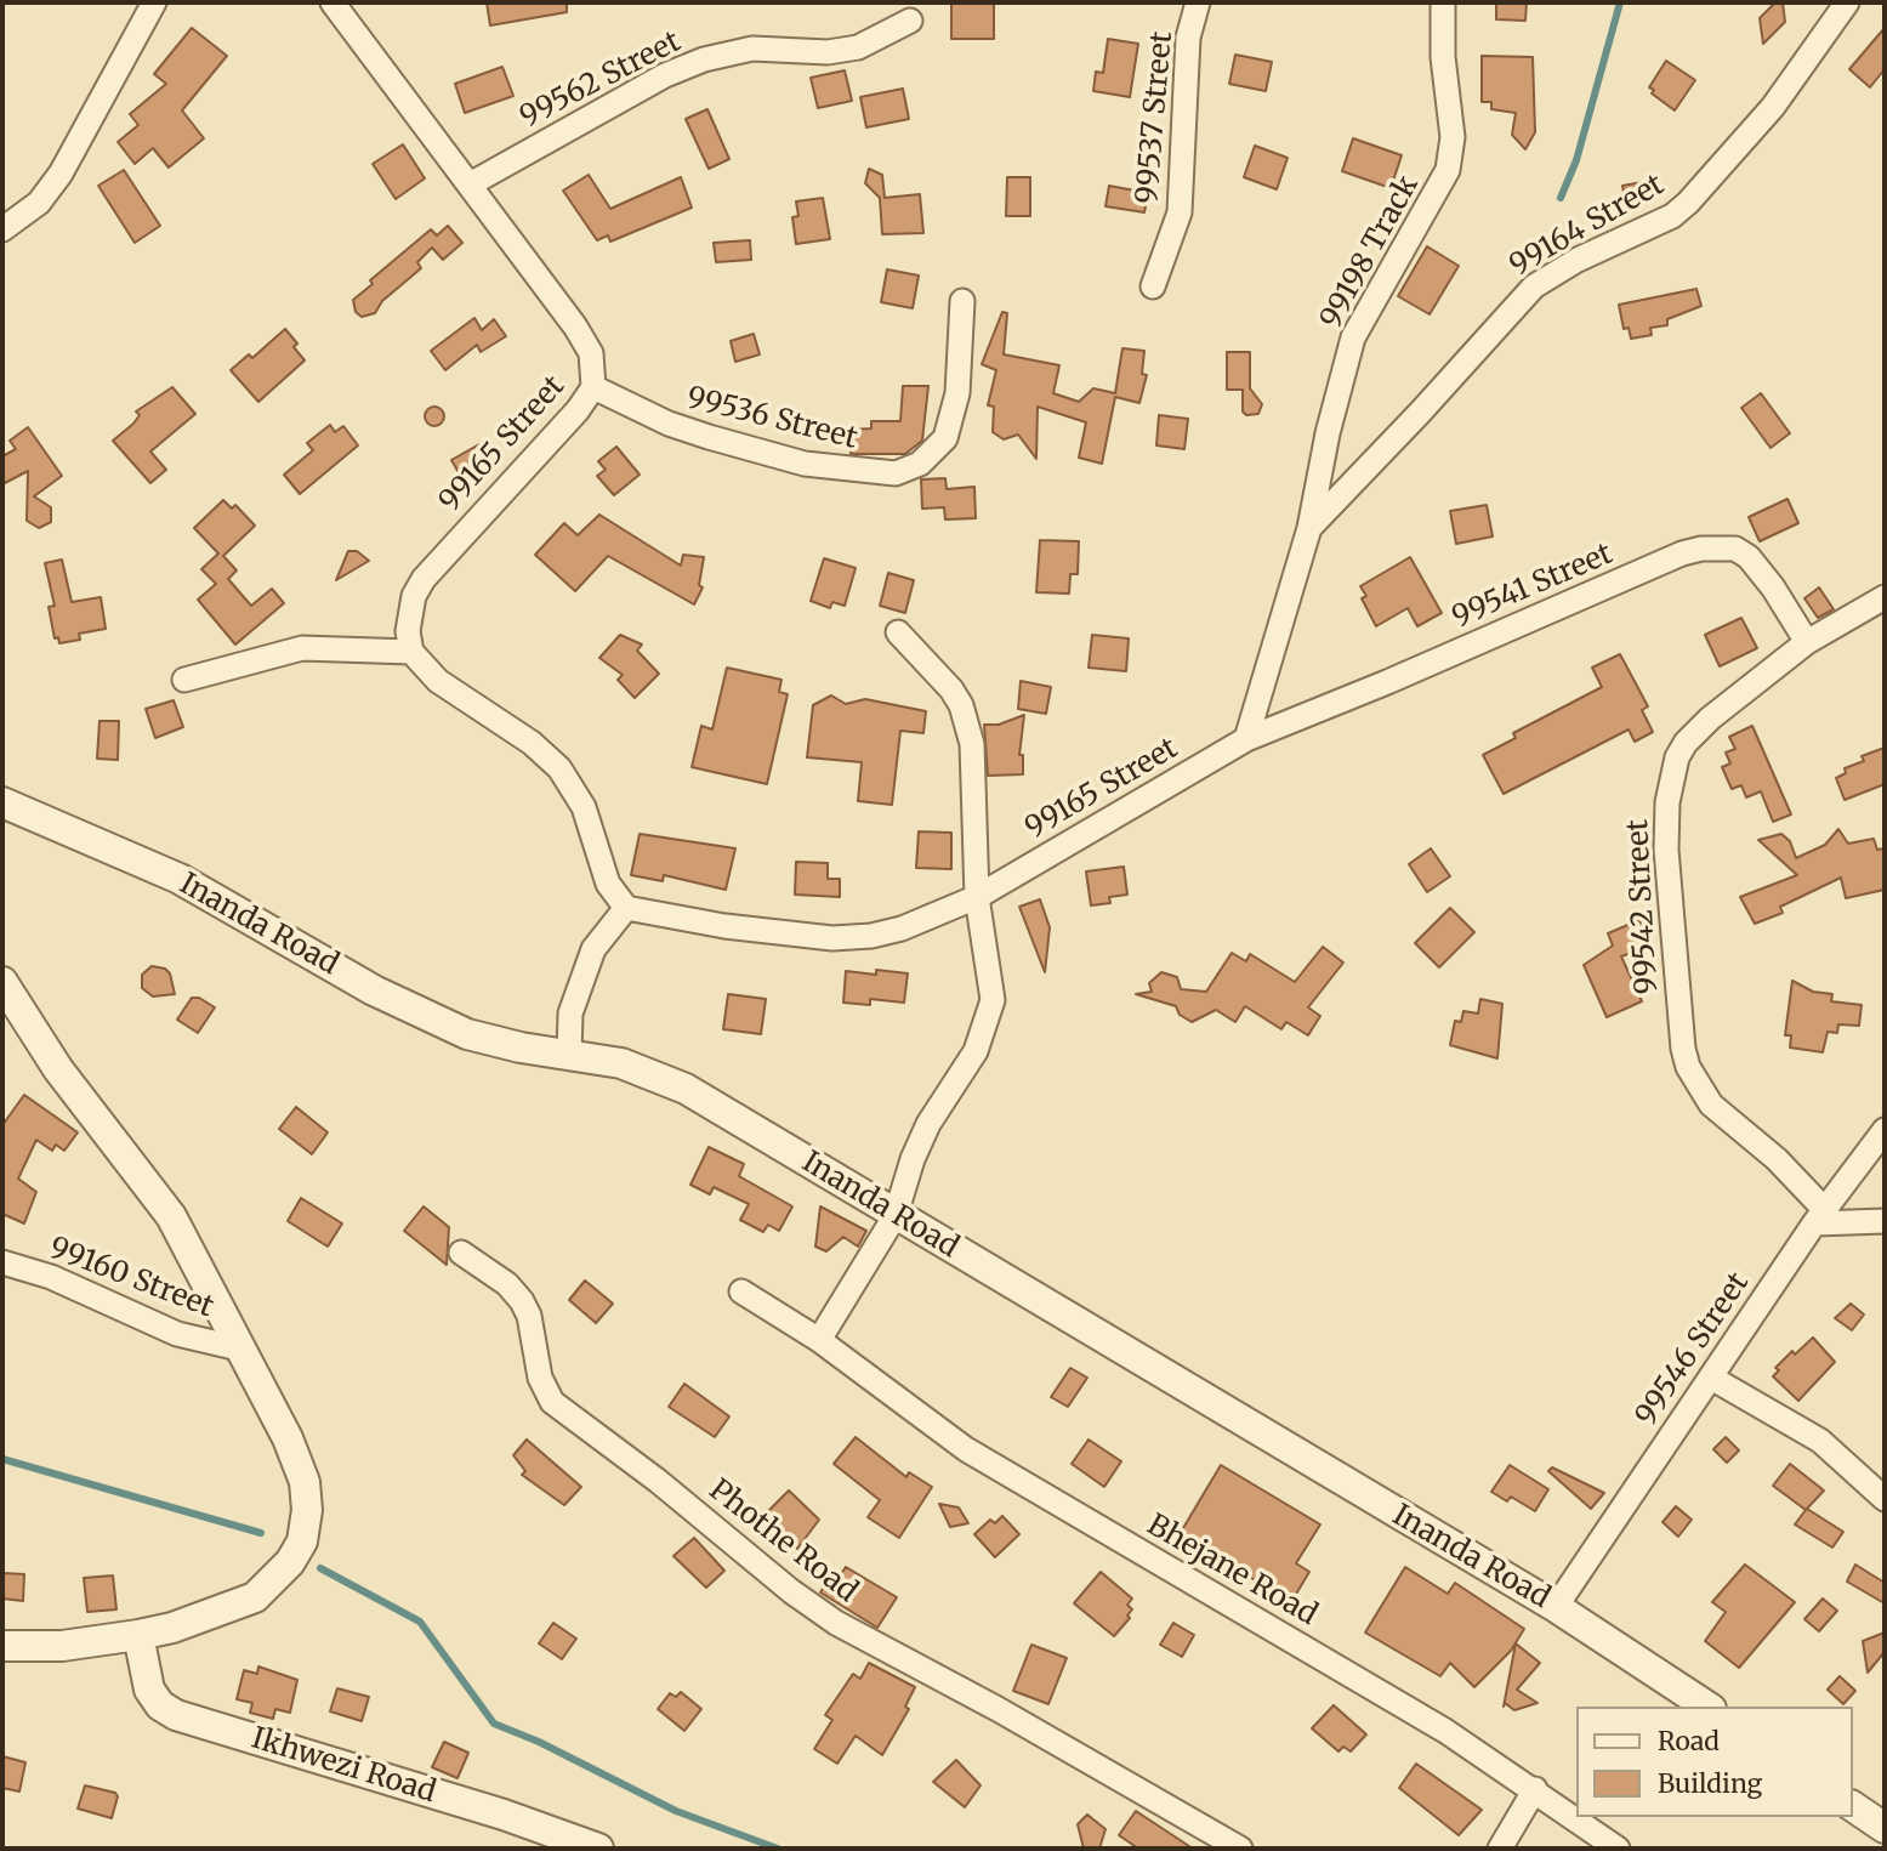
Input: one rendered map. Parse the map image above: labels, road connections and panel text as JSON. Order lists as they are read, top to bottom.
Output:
{
  "streets": {
    "street": [
      "99562 Street",
      "99537 Street",
      "99164 Street",
      "99198 Track",
      "99536 Street",
      "99165 Street",
      "99541 Street",
      "99542 Street",
      "Inanda Road",
      "99160 Street",
      "99546 Street",
      "Phothe Road",
      "Bhejane Road",
      "Ikhwezi Road"
    ]
  },
  "crossings": [
    ["99562 Street", "99165 Street"],
    ["99164 Street", "99198 Track"],
    ["99536 Street", "99165 Street"],
    ["99165 Street", "99541 Street"],
    ["99541 Street", "99542 Street"],
    ["99542 Street", "99546 Street"],
    ["Inanda Road", "99546 Street"]
  ],
  "legend": ["Road", "Building"]
}
